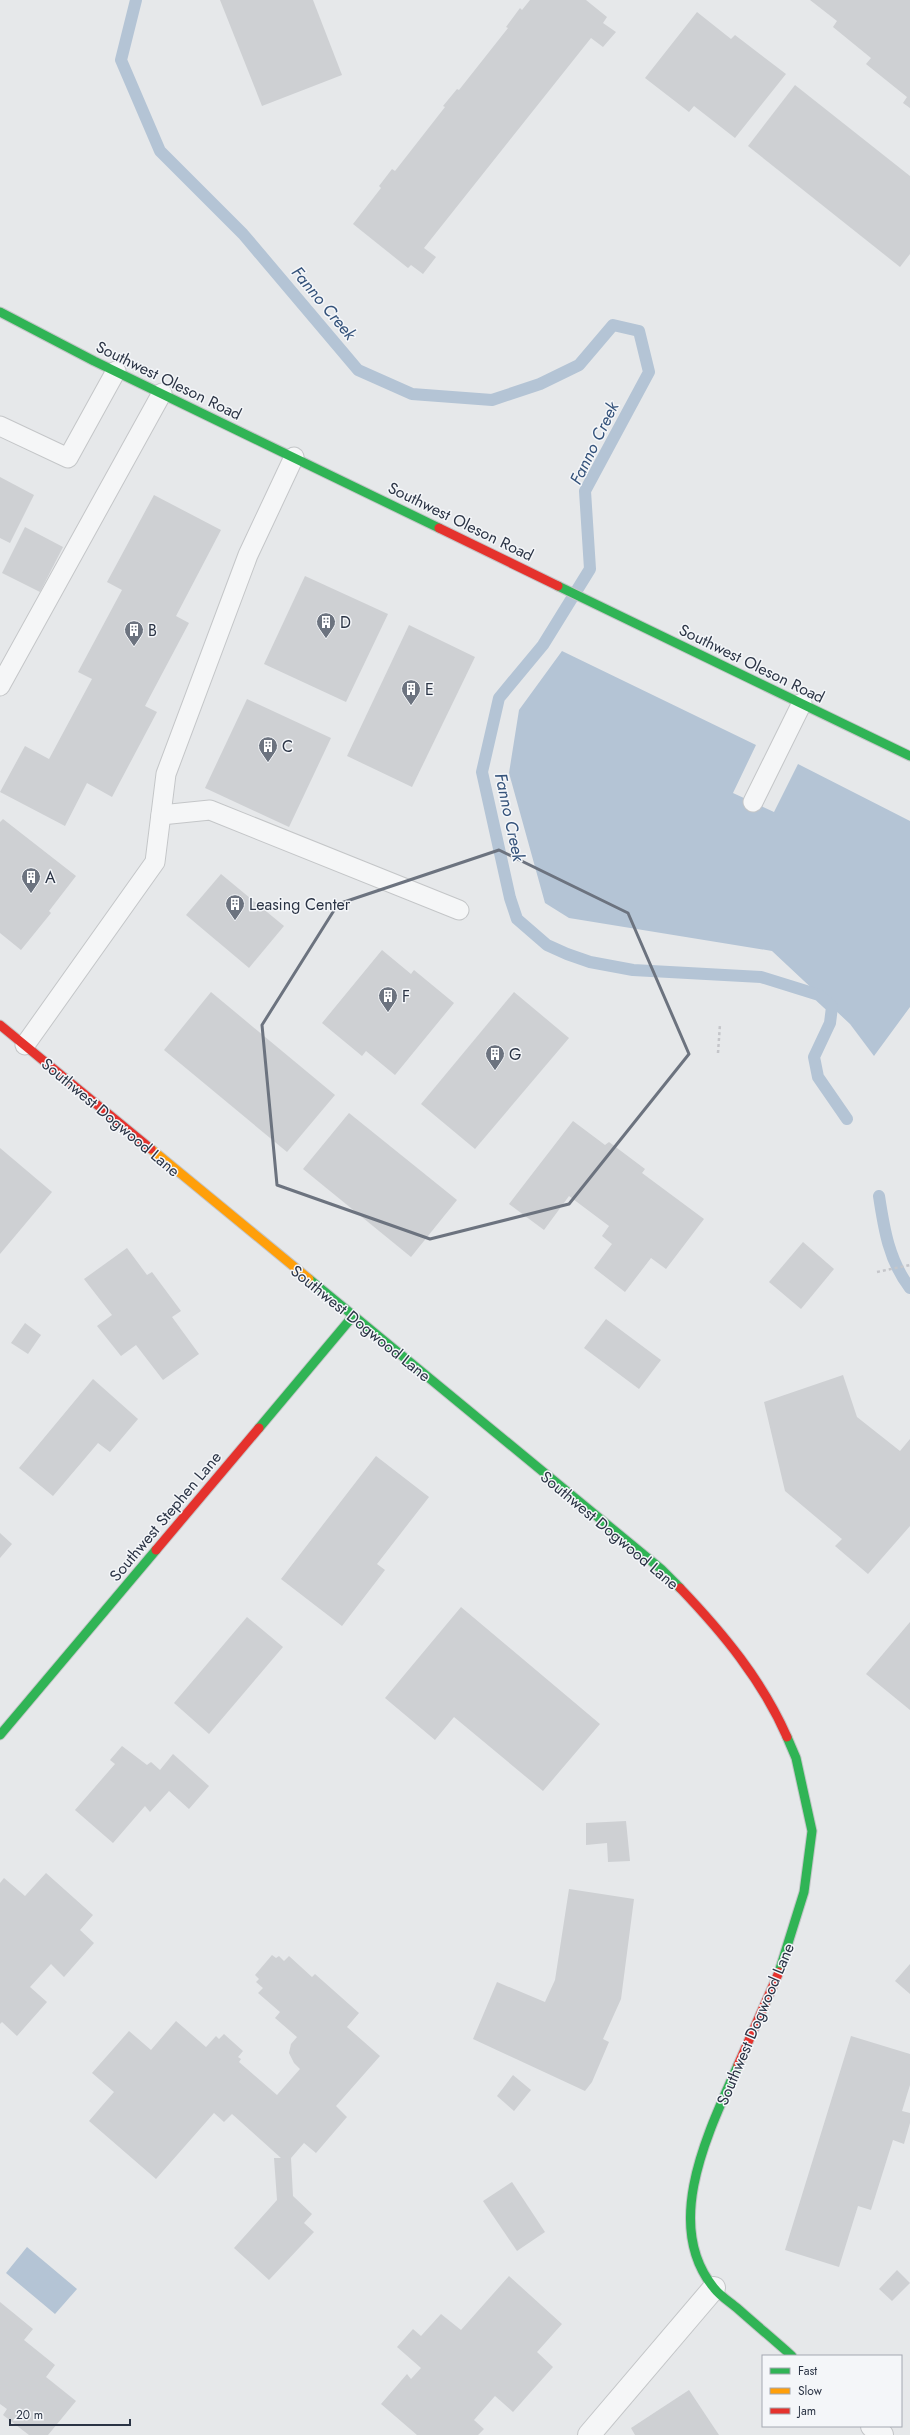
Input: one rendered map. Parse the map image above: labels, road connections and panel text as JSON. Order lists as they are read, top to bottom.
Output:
{
  "streets": {
    "street": ["Southwest Oleson Road", "Southwest Dogwood Lane", "Southwest Stephen Lane"]
  },
  "crossings": [
    ["Southwest Dogwood Lane", "Southwest Stephen Lane"]
  ],
  "water": ["Fanno Creek"],
  "places": {
    "building": [
      "D",
      "B",
      "E",
      "C",
      "A",
      "Leasing Center",
      "F",
      "G"
    ]
  },
  "legend": ["Fast", "Slow", "Jam"],
  "scale_bar": "20 m"
}
